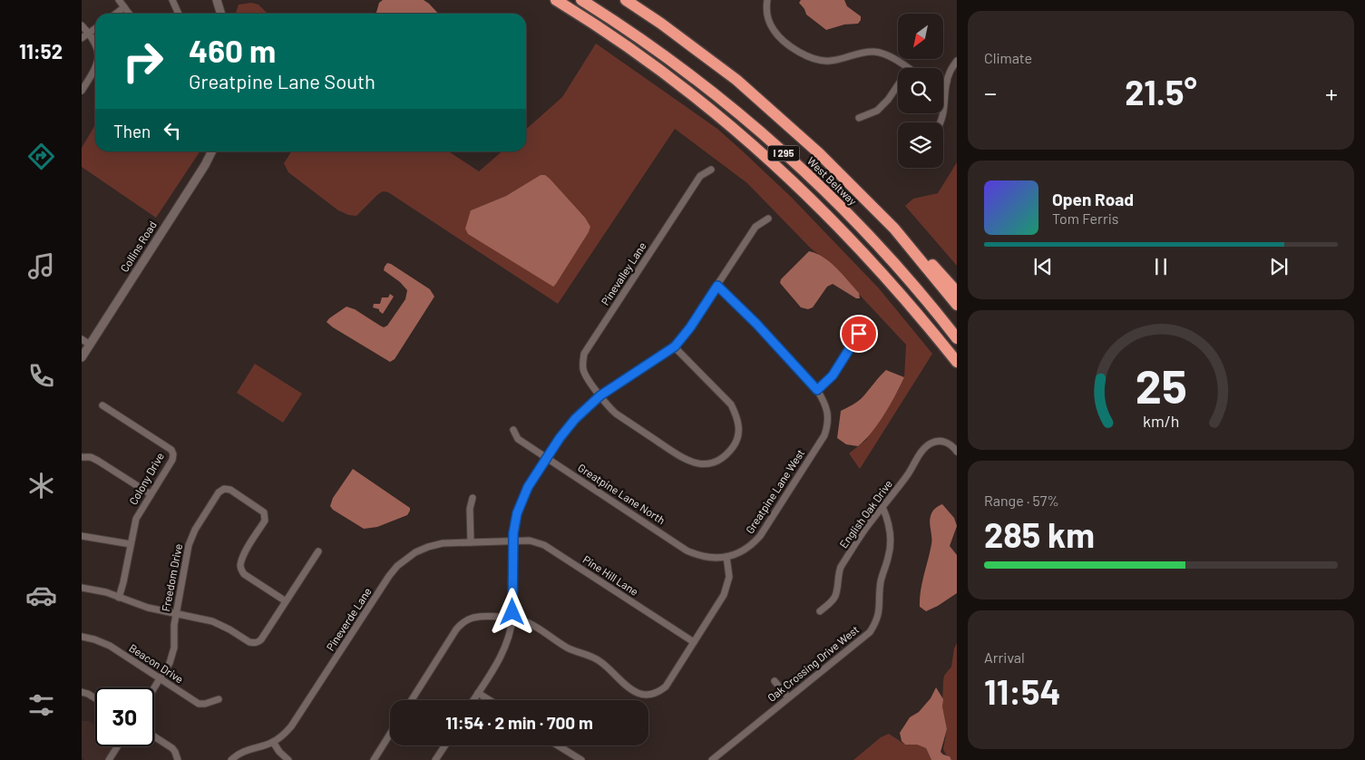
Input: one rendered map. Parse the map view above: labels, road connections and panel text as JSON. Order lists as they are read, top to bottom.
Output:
{
  "streets": {
    "highway": ["I 295", "West Beltway"],
    "street": [
      "Collins Road",
      "Pinevalley Lane",
      "Colony Drive",
      "Greatpine Lane West",
      "Greatpine Lane North",
      "English Oak Drive",
      "Pine Hill Lane",
      "Freedom Drive",
      "Pineverde Lane",
      "Beacon Drive",
      "Oak Crossing Drive West"
    ]
  },
  "crossings": [
    ["Greatpine Lane West", "Greatpine Lane North"],
    ["English Oak Drive", "Oak Crossing Drive West"],
    ["Pine Hill Lane", "Pineverde Lane"],
    ["Freedom Drive", "Beacon Drive"]
  ],
  "north": "bottom left",
  "page": {
    "tabs": "11:52",
    "tile": [
      "Climate",
      ["Range · 57%", "285 km"],
      ["Arrival", "11:54"]
    ],
    "turn": ["460 m", "Greatpine Lane South"],
    "heat": ["−", "21.5°", "+"],
    "then": "Then",
    "song": ["Open Road", "Tom Ferris"],
    "limit": "30",
    "trip": "11:54 · 2 min · 700 m",
    "gauge": ["25", "km/h"]
  }
}
